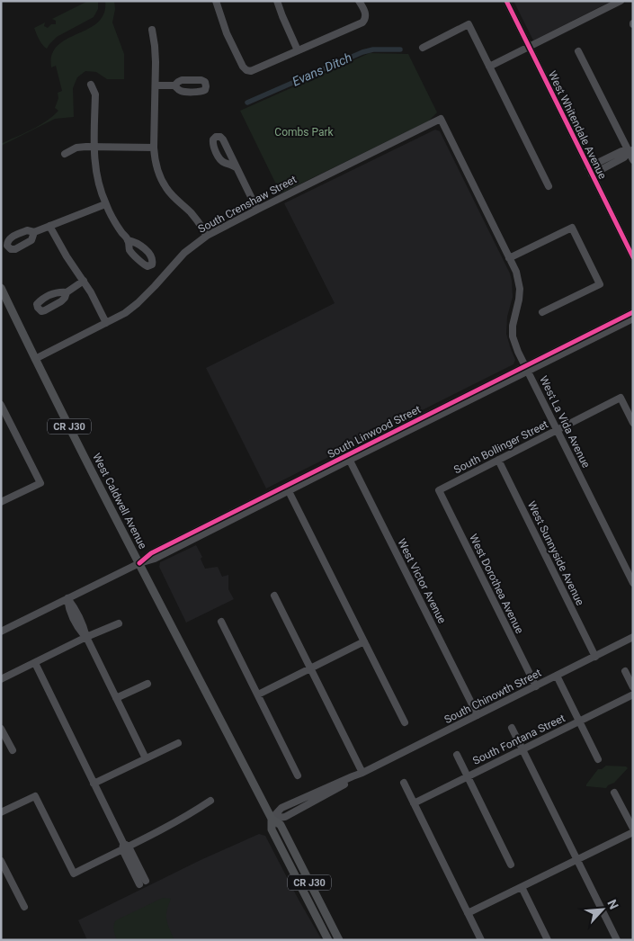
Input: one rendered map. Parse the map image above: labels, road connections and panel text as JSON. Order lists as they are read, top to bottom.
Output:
{
  "streets": {
    "main road": ["CR J30", "West Caldwell Avenue"],
    "street": [
      "West Whitendale Avenue",
      "South Crenshaw Street",
      "West La Vida Avenue",
      "South Linwood Street",
      "South Bollinger Street",
      "West Sunnyside Avenue",
      "West Victor Avenue",
      "West Dorothea Avenue",
      "South Chinowth Street",
      "South Fontana Street"
    ]
  },
  "crossings": [
    ["South Crenshaw Street", "West La Vida Avenue"],
    ["South Crenshaw Street", "West Caldwell Avenue"],
    ["West La Vida Avenue", "South Linwood Street"],
    ["West La Vida Avenue", "South Bollinger Street"],
    ["South Linwood Street", "West Caldwell Avenue"],
    ["South Linwood Street", "West Victor Avenue"],
    ["South Bollinger Street", "West Sunnyside Avenue"],
    ["South Bollinger Street", "West Dorothea Avenue"],
    ["West Caldwell Avenue", "South Chinowth Street"],
    ["West Sunnyside Avenue", "South Chinowth Street"],
    ["West Victor Avenue", "South Chinowth Street"],
    ["West Dorothea Avenue", "South Chinowth Street"]
  ],
  "water": ["Evans Ditch"],
  "parks": ["Combs Park"],
  "north": "top right"
}
